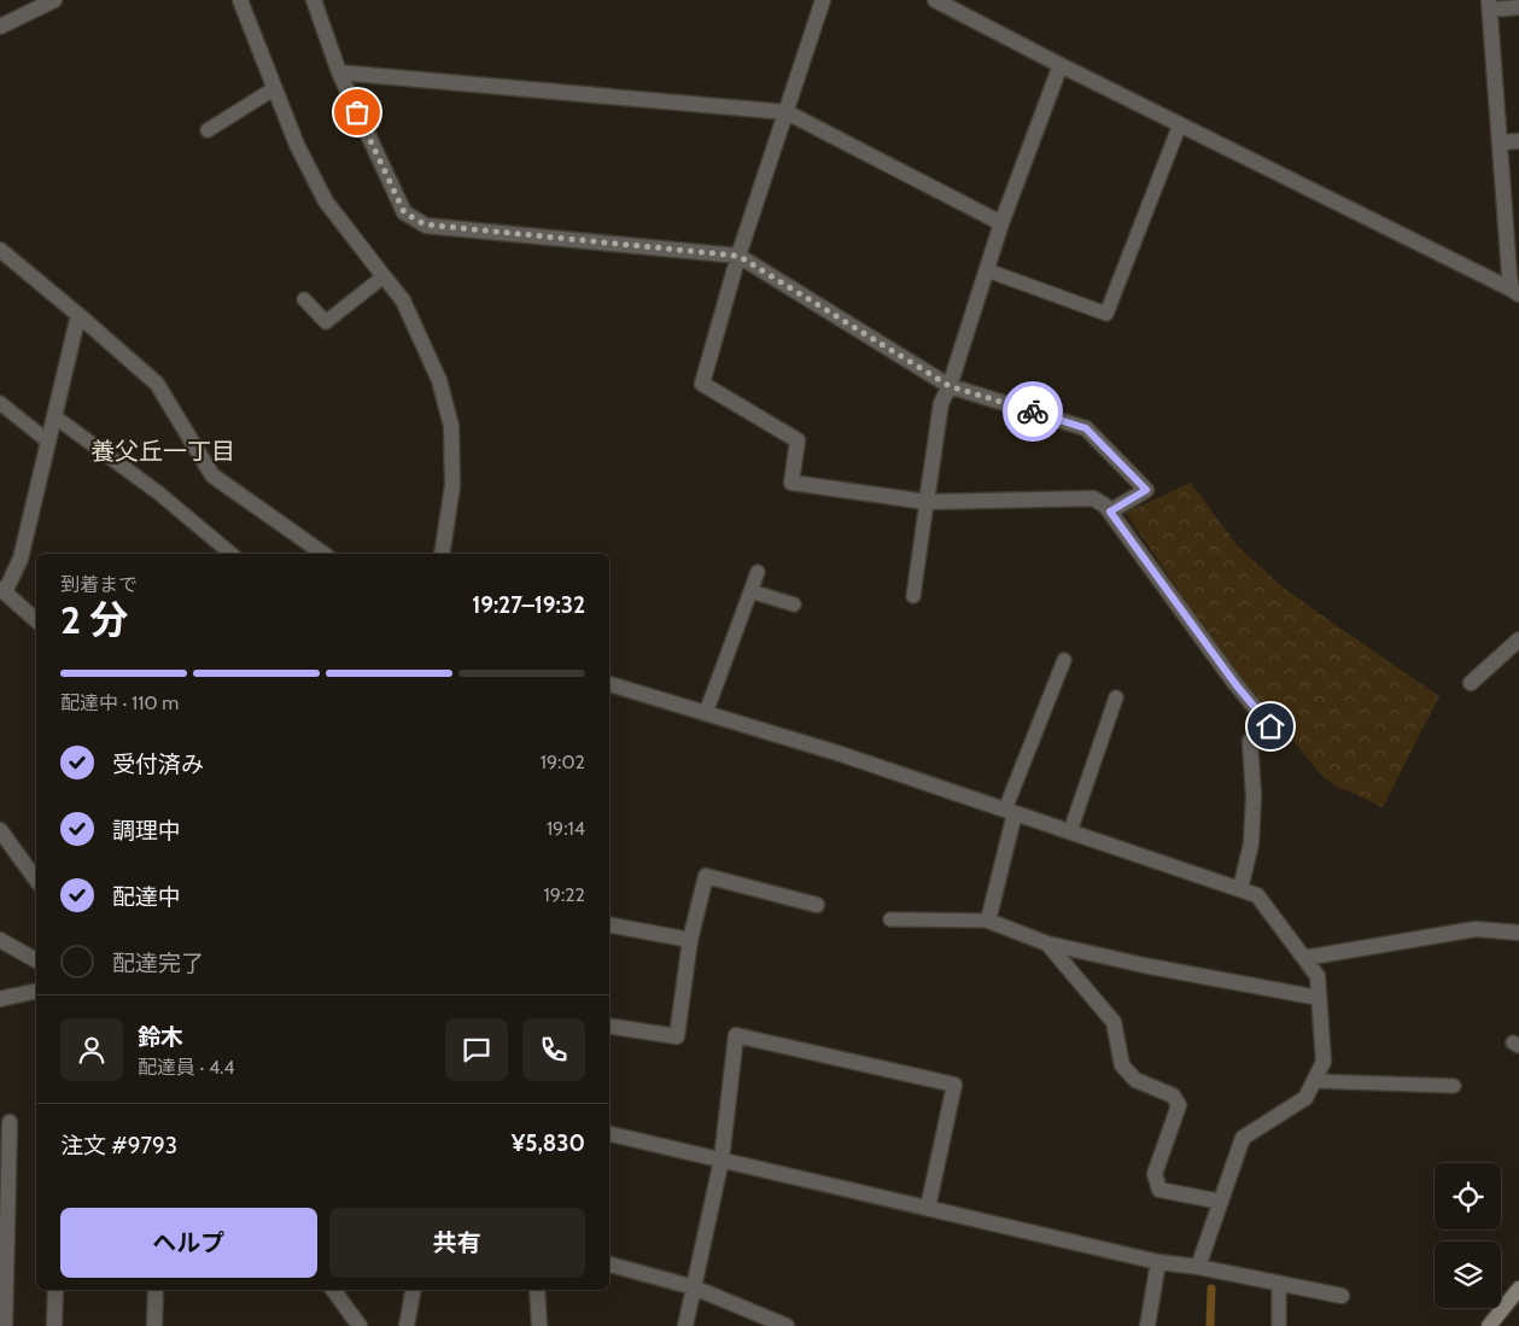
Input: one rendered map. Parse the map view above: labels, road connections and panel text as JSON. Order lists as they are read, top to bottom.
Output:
{
  "districts": ["養父丘一丁目"],
  "page": {
    "heading": ["2 分", "到着まで", "19:27–19:32"],
    "panel": [
      "鈴木",
      "配達員 · 4.4",
      "注文 #9793",
      "¥5,830"
    ],
    "bar": "配達中 · 110 m",
    "list": [
      ["受付済み", "19:02"],
      ["調理中", "19:14"],
      ["配達中", "19:22"],
      "配達完了"
    ],
    "buttons": ["ヘルプ", "共有"]
  }
}
